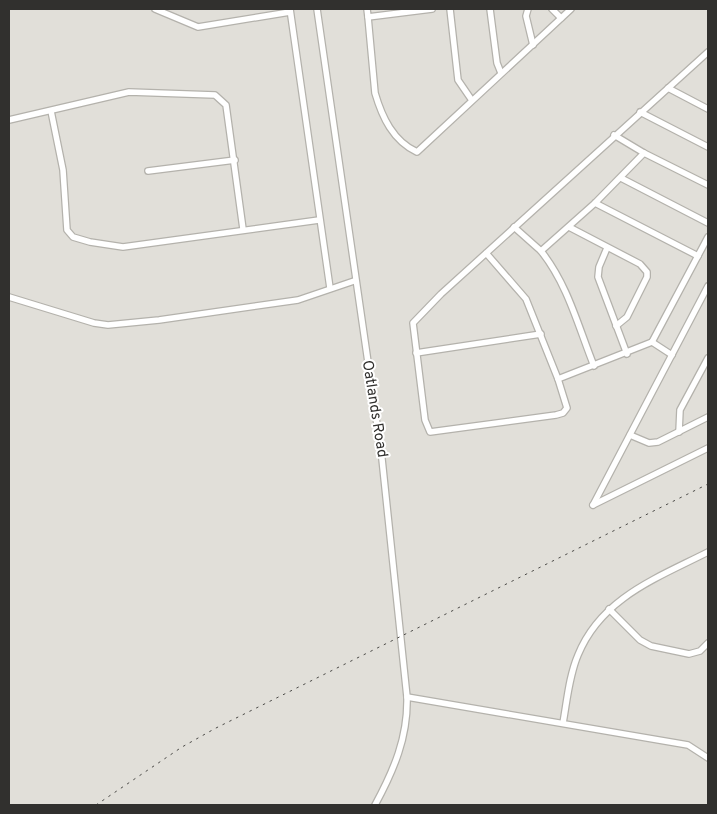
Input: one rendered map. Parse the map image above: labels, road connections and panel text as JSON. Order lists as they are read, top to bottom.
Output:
{
  "streets": {
    "street": ["Oatlands Road"]
  }
}
